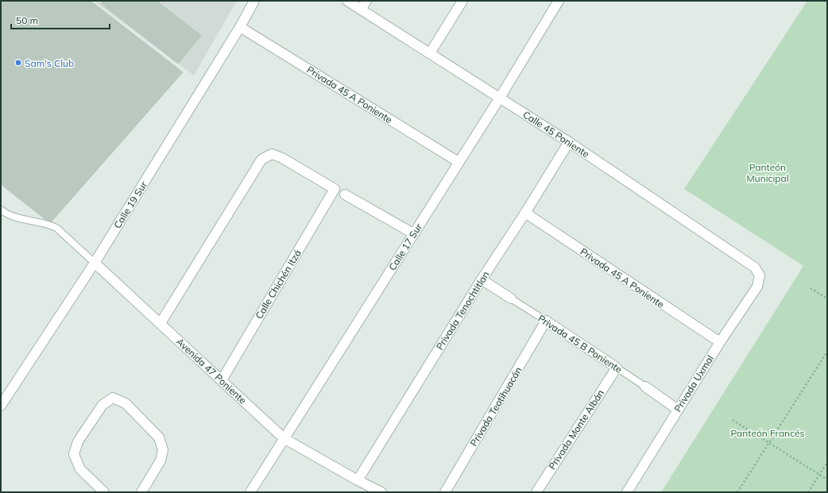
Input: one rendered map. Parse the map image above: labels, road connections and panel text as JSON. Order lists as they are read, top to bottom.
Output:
{
  "streets": {
    "street": [
      "Privada 45 A Poniente",
      "Calle 45 Poniente",
      "Calle 19 Sur",
      "Calle 17 Sur",
      "Calle Chichén Itzá",
      "Privada Tenochtitlan",
      "Privada 45 B Poniente",
      "Avenida 47 Poniente",
      "Privada Uxmal",
      "Privada Teotihuacán",
      "Privada Monte Albán"
    ]
  },
  "crossings": [
    ["Privada 45 A Poniente", "Calle 19 Sur"],
    ["Privada 45 A Poniente", "Calle 17 Sur"],
    ["Privada 45 A Poniente", "Privada Tenochtitlan"],
    ["Privada 45 A Poniente", "Privada Uxmal"],
    ["Calle 45 Poniente", "Calle 17 Sur"],
    ["Calle 45 Poniente", "Privada Tenochtitlan"],
    ["Calle 45 Poniente", "Privada Uxmal"],
    ["Calle 19 Sur", "Avenida 47 Poniente"],
    ["Calle 17 Sur", "Avenida 47 Poniente"],
    ["Calle Chichén Itzá", "Avenida 47 Poniente"],
    ["Privada Tenochtitlan", "Privada 45 B Poniente"],
    ["Privada Tenochtitlan", "Avenida 47 Poniente"],
    ["Privada 45 B Poniente", "Privada Uxmal"],
    ["Privada 45 B Poniente", "Privada Teotihuacán"],
    ["Privada 45 B Poniente", "Privada Monte Albán"]
  ],
  "parks": ["Panteón Municipal", "Panteón Francés"],
  "places": ["Sam's Club"],
  "scale_bar": "50 m"
}
